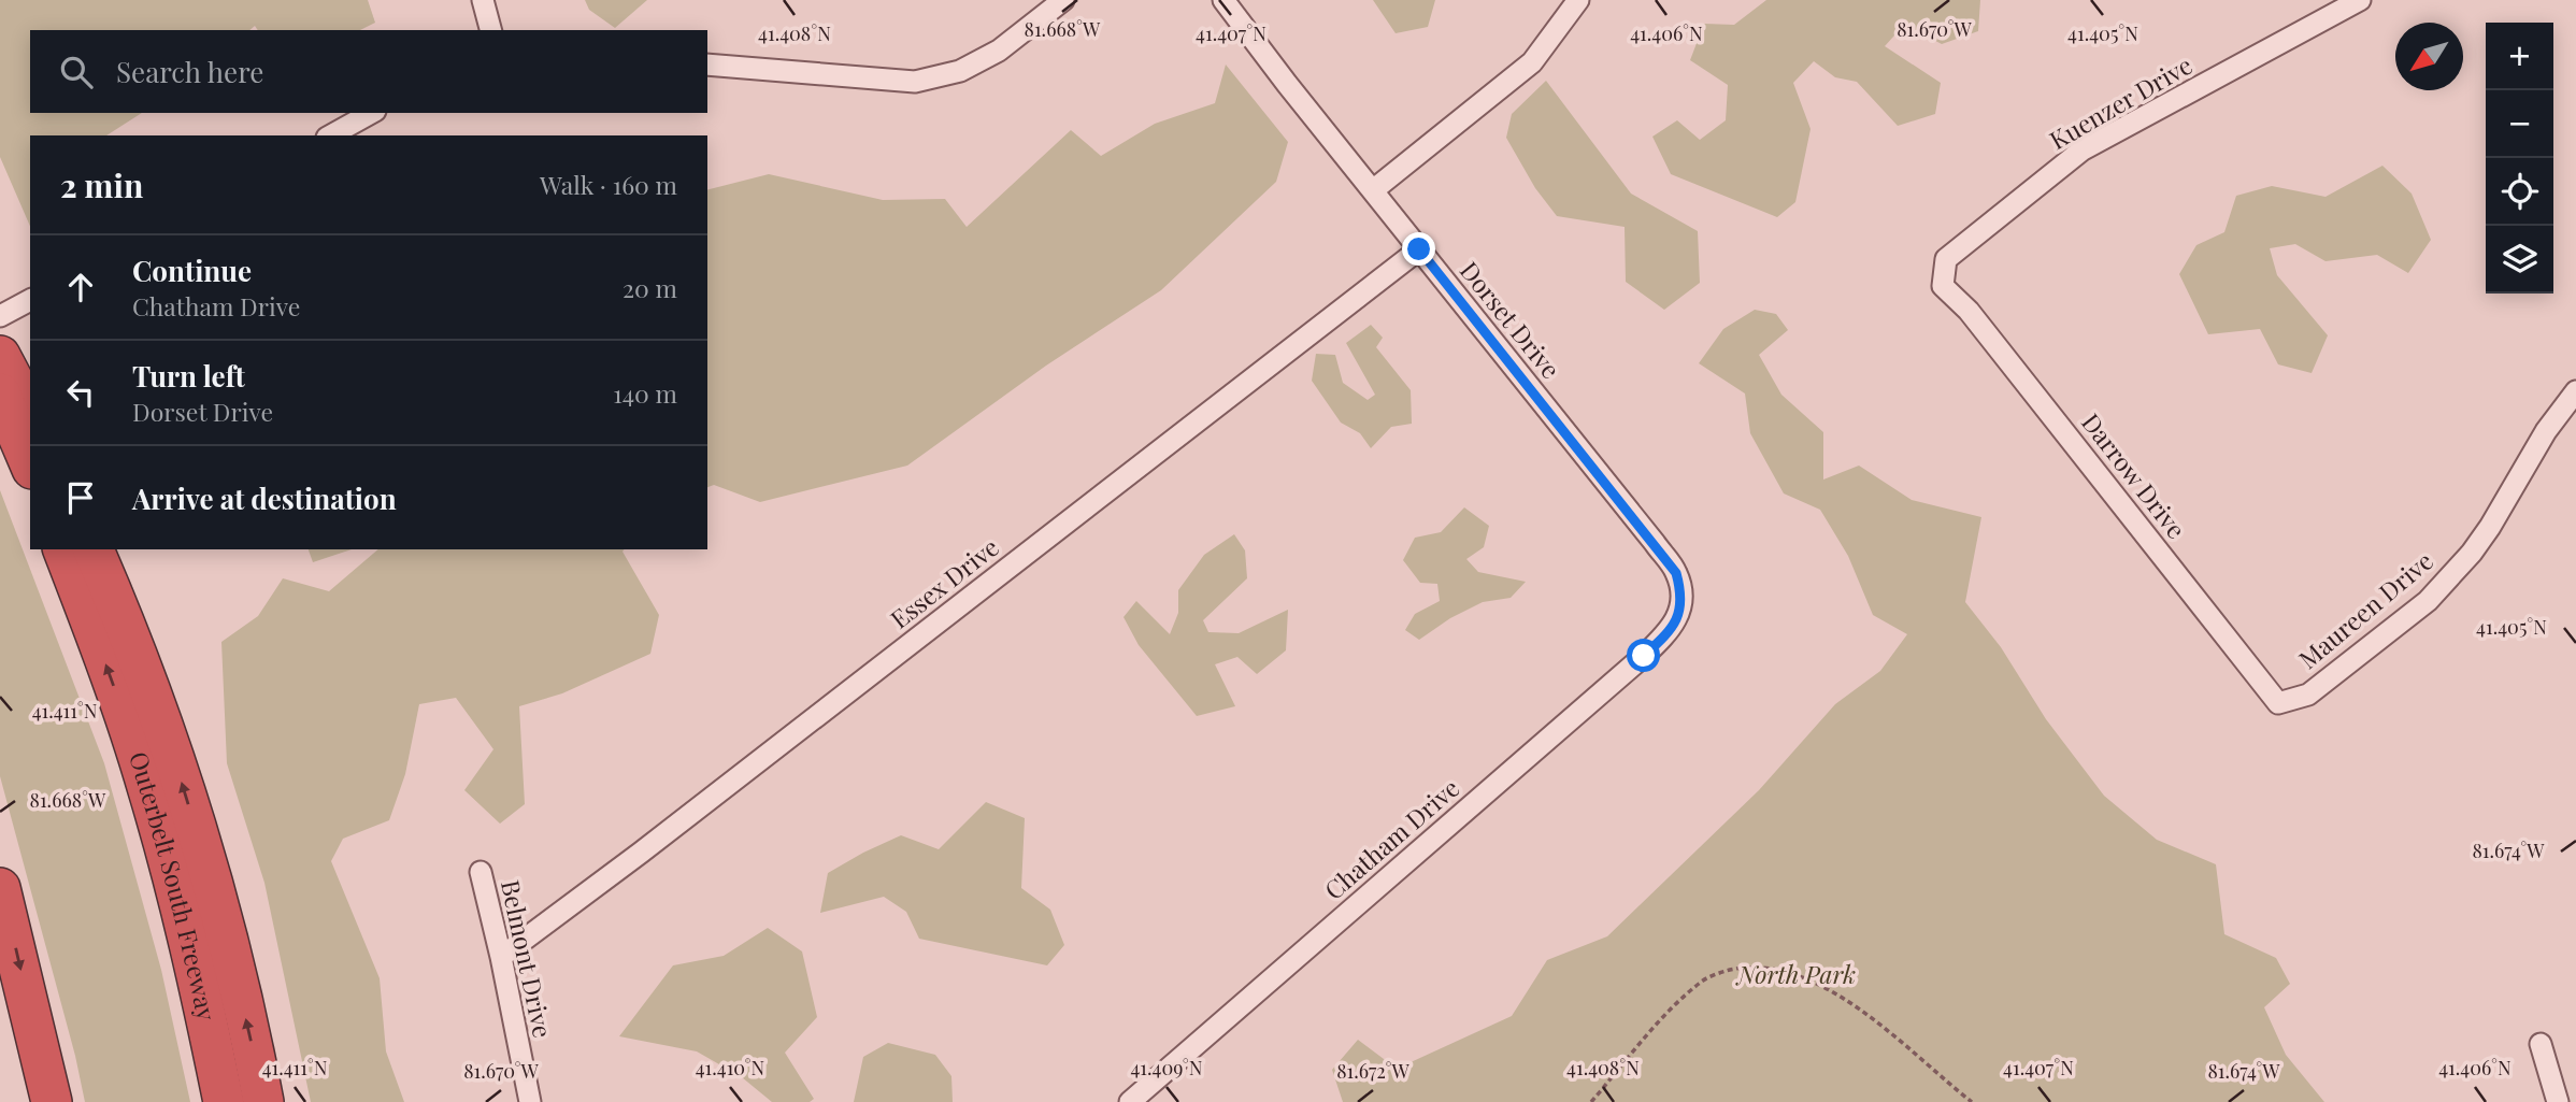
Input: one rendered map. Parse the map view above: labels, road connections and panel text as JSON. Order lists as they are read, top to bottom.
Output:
{
  "streets": {
    "highway": ["Outerbelt South Freeway"],
    "street": [
      "Kuenzer Drive",
      "Dorset Drive",
      "Darrow Drive",
      "Essex Drive",
      "Maureen Drive",
      "Chatham Drive",
      "Belmont Drive"
    ]
  },
  "crossings": [
    ["Kuenzer Drive", "Darrow Drive"],
    ["Dorset Drive", "Essex Drive"],
    ["Dorset Drive", "Chatham Drive"],
    ["Darrow Drive", "Maureen Drive"],
    ["Essex Drive", "Belmont Drive"]
  ],
  "parks": ["North Park"],
  "north": "bottom left",
  "page": {
    "map_buttons": ["+", "−"],
    "search": "Search here",
    "heading": ["2 min", "Walk · 160 m"],
    "list": [
      ["Continue", "Chatham Drive", "20 m"],
      ["Turn left", "Dorset Drive", "140 m"],
      "Arrive at destination"
    ]
  },
  "coordinates": [
    "81.668°W",
    "81.670°W",
    "41.408°N",
    "41.407°N",
    "41.406°N",
    "41.405°N",
    "41.411°N",
    "81.674°W",
    "41.410°N",
    "41.409°N",
    "81.672°W"
  ]
}
